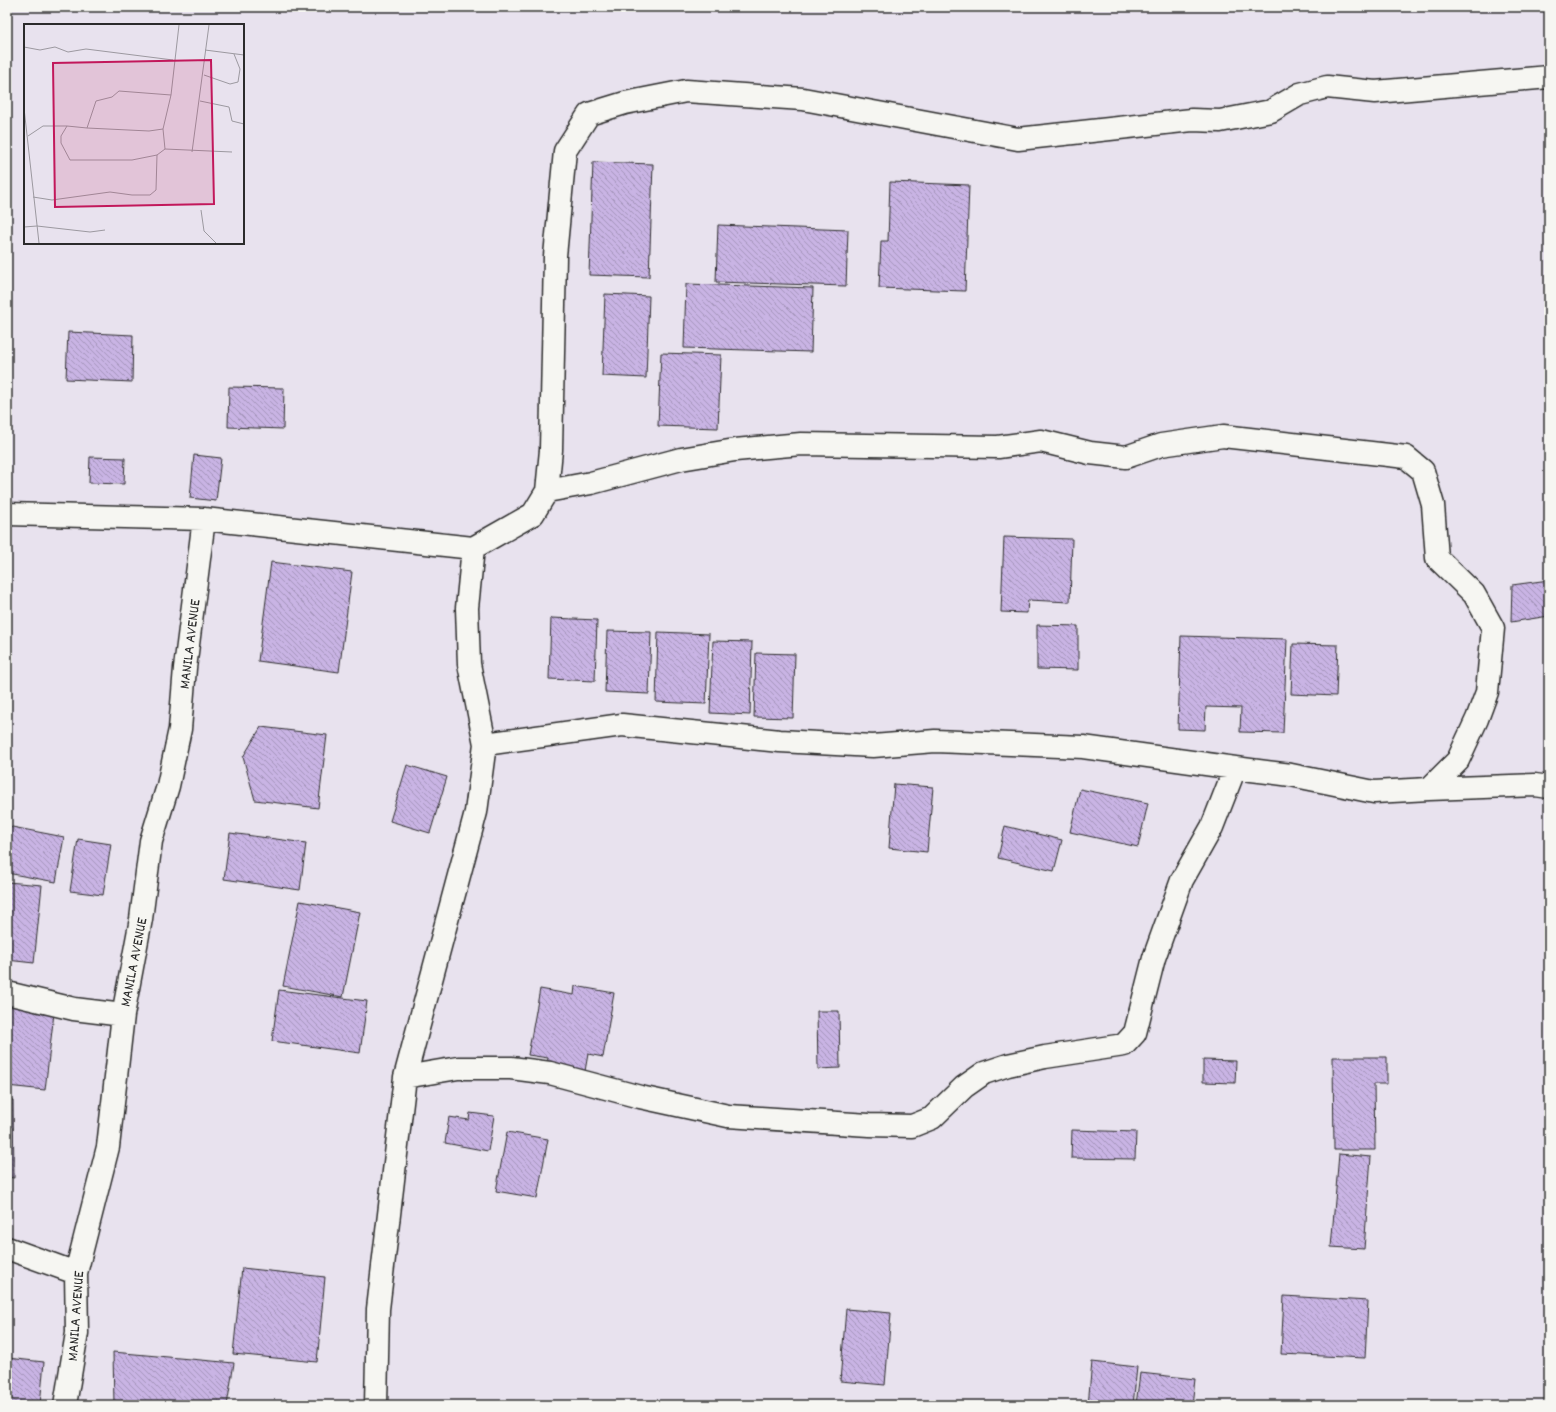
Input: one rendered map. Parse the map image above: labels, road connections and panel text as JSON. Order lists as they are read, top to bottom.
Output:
{
  "streets": {
    "street": ["MANILA AVENUE"]
  }
}
